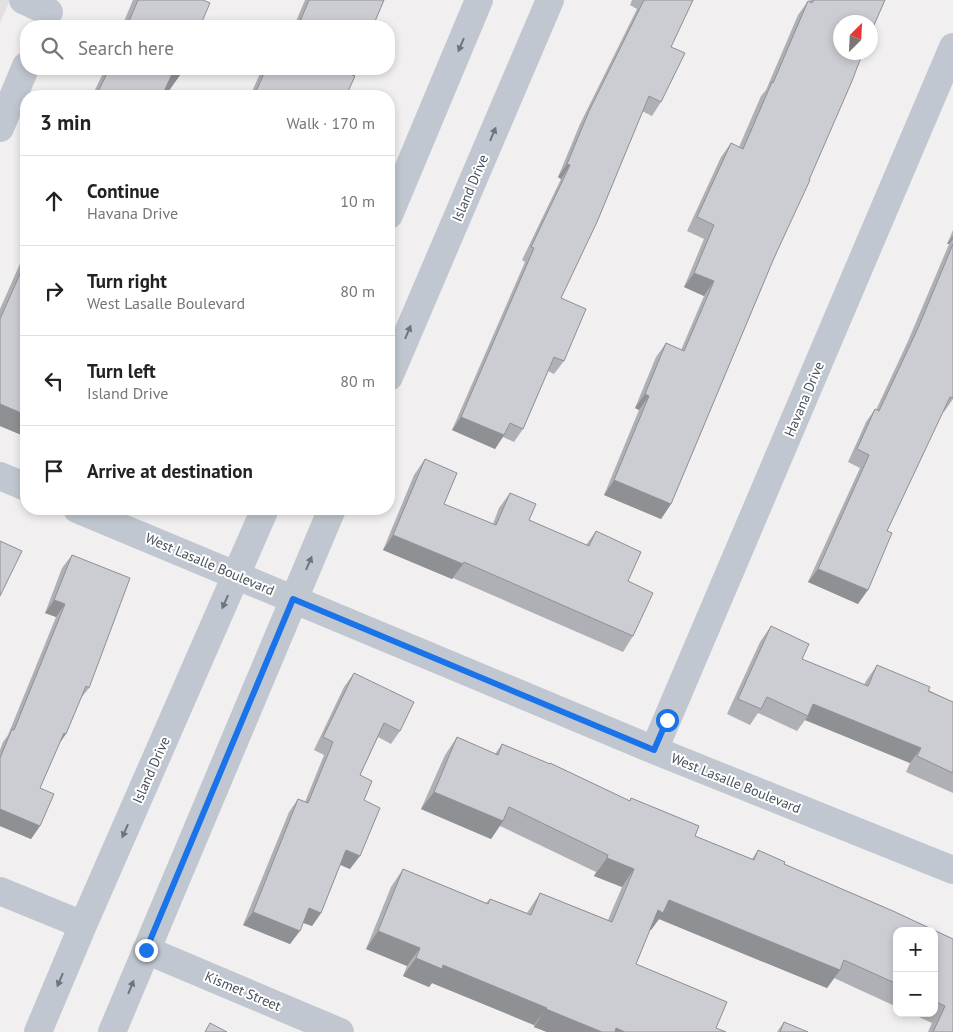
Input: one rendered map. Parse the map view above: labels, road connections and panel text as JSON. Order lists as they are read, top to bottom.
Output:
{
  "streets": {
    "street": [
      "Island Drive",
      "Havana Drive",
      "West Lasalle Boulevard",
      "Kismet Street"
    ]
  },
  "crossings": [
    ["Island Drive", "West Lasalle Boulevard"],
    ["Havana Drive", "West Lasalle Boulevard"]
  ],
  "north": "top right",
  "page": {
    "search": "Search here",
    "heading": ["3 min", "Walk · 170 m"],
    "list": [
      ["Continue", "Havana Drive", "10 m"],
      ["Turn right", "West Lasalle Boulevard", "80 m"],
      ["Turn left", "Island Drive", "80 m"],
      "Arrive at destination"
    ],
    "map_buttons": ["+", "−"]
  }
}
